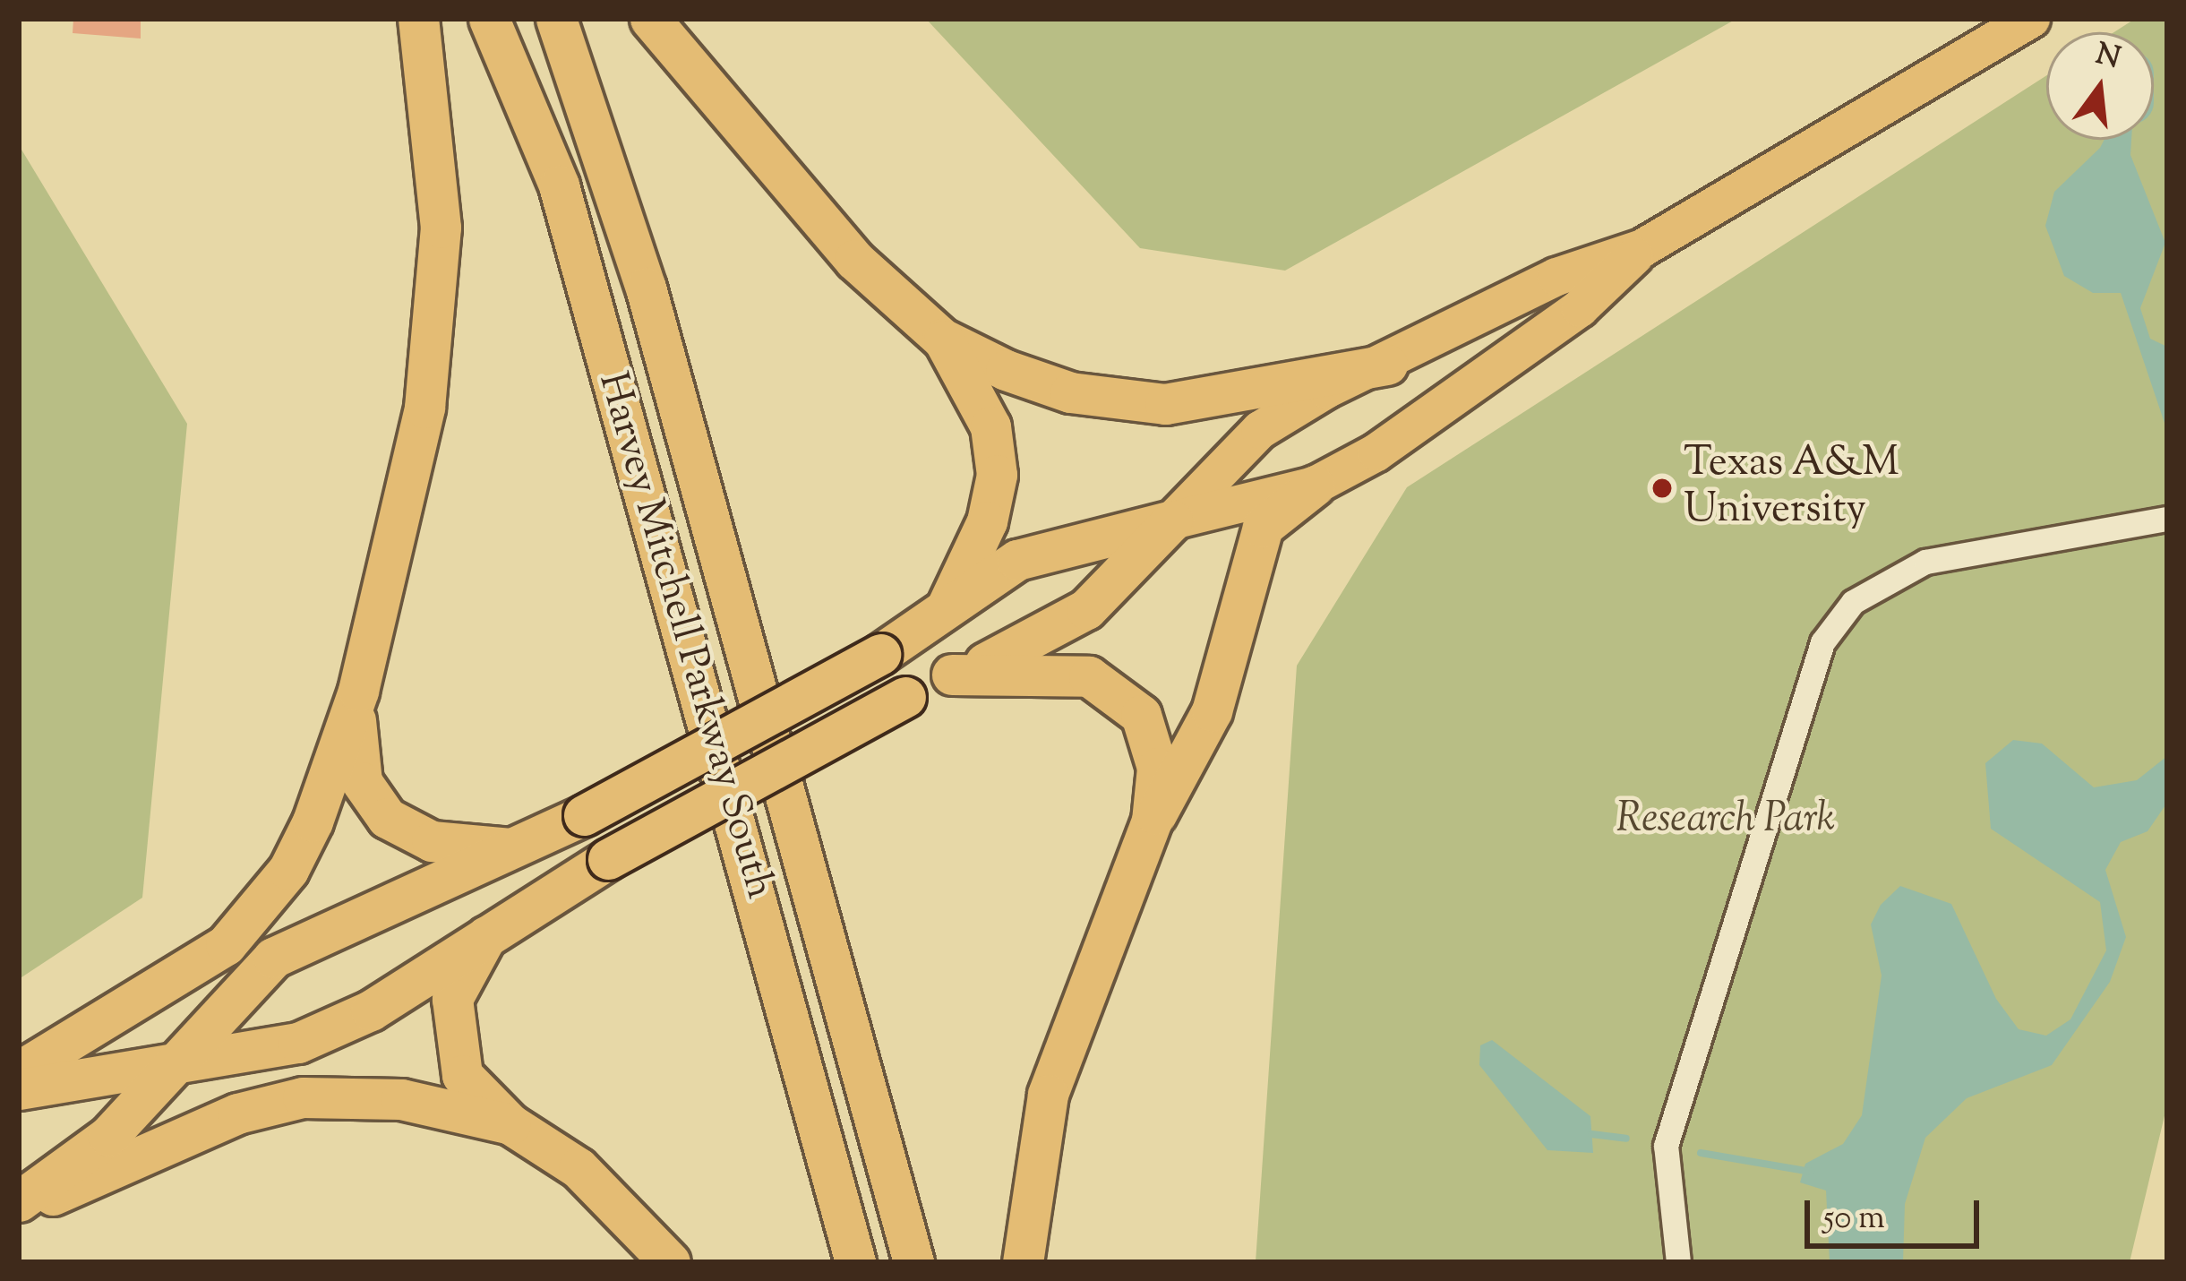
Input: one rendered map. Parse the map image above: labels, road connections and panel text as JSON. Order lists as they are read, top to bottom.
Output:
{
  "streets": {
    "highway": ["Harvey Mitchell Parkway South"]
  },
  "parks": ["Research Park"],
  "places": ["Texas A&M University"],
  "scale_bar": "50 m",
  "north": "top"
}
